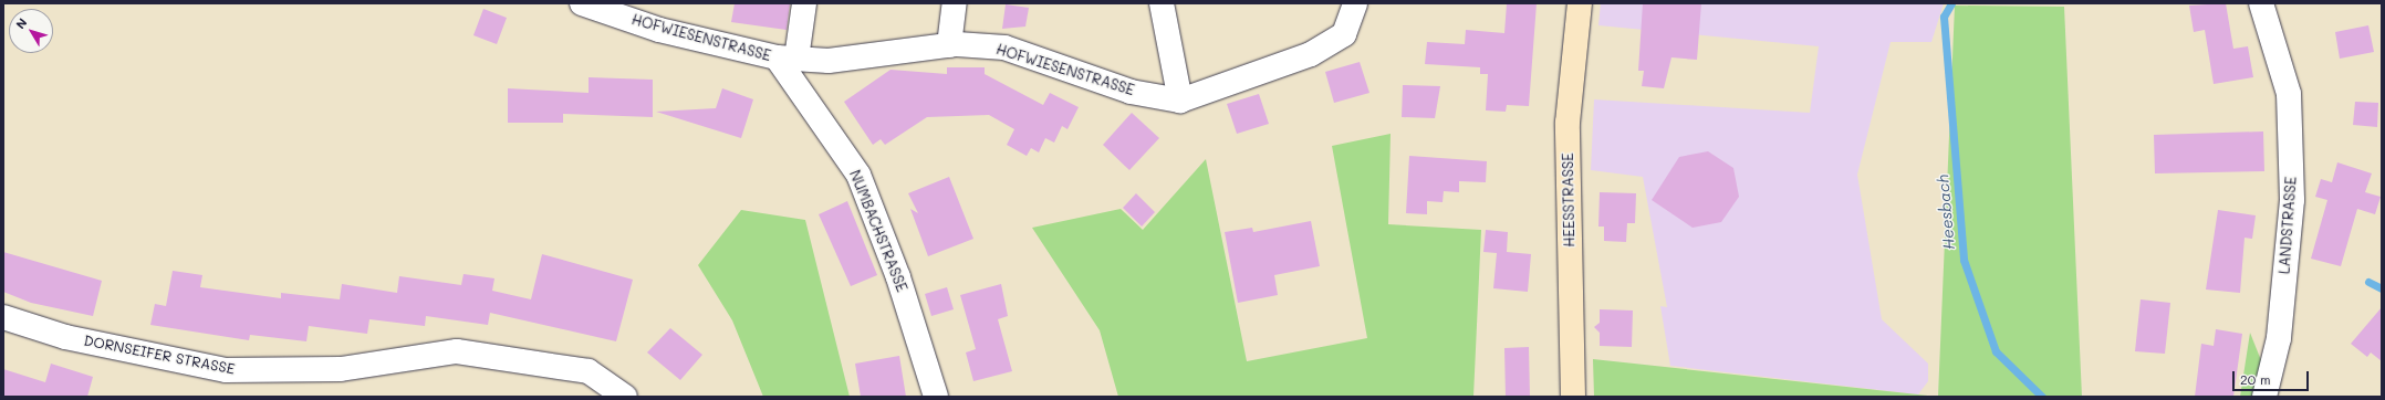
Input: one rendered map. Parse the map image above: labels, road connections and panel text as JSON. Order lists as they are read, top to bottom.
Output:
{
  "streets": {
    "main road": ["HEESSTRASSE"],
    "street": [
      "HOFWIESENSTRASSE",
      "LANDSTRASSE",
      "NUMBACHSTRASSE",
      "DORNSEIFER STRASSE"
    ]
  },
  "crossings": [
    ["HOFWIESENSTRASSE", "NUMBACHSTRASSE"]
  ],
  "water": ["Heesbach"],
  "scale_bar": "20 m",
  "north": "top left"
}
